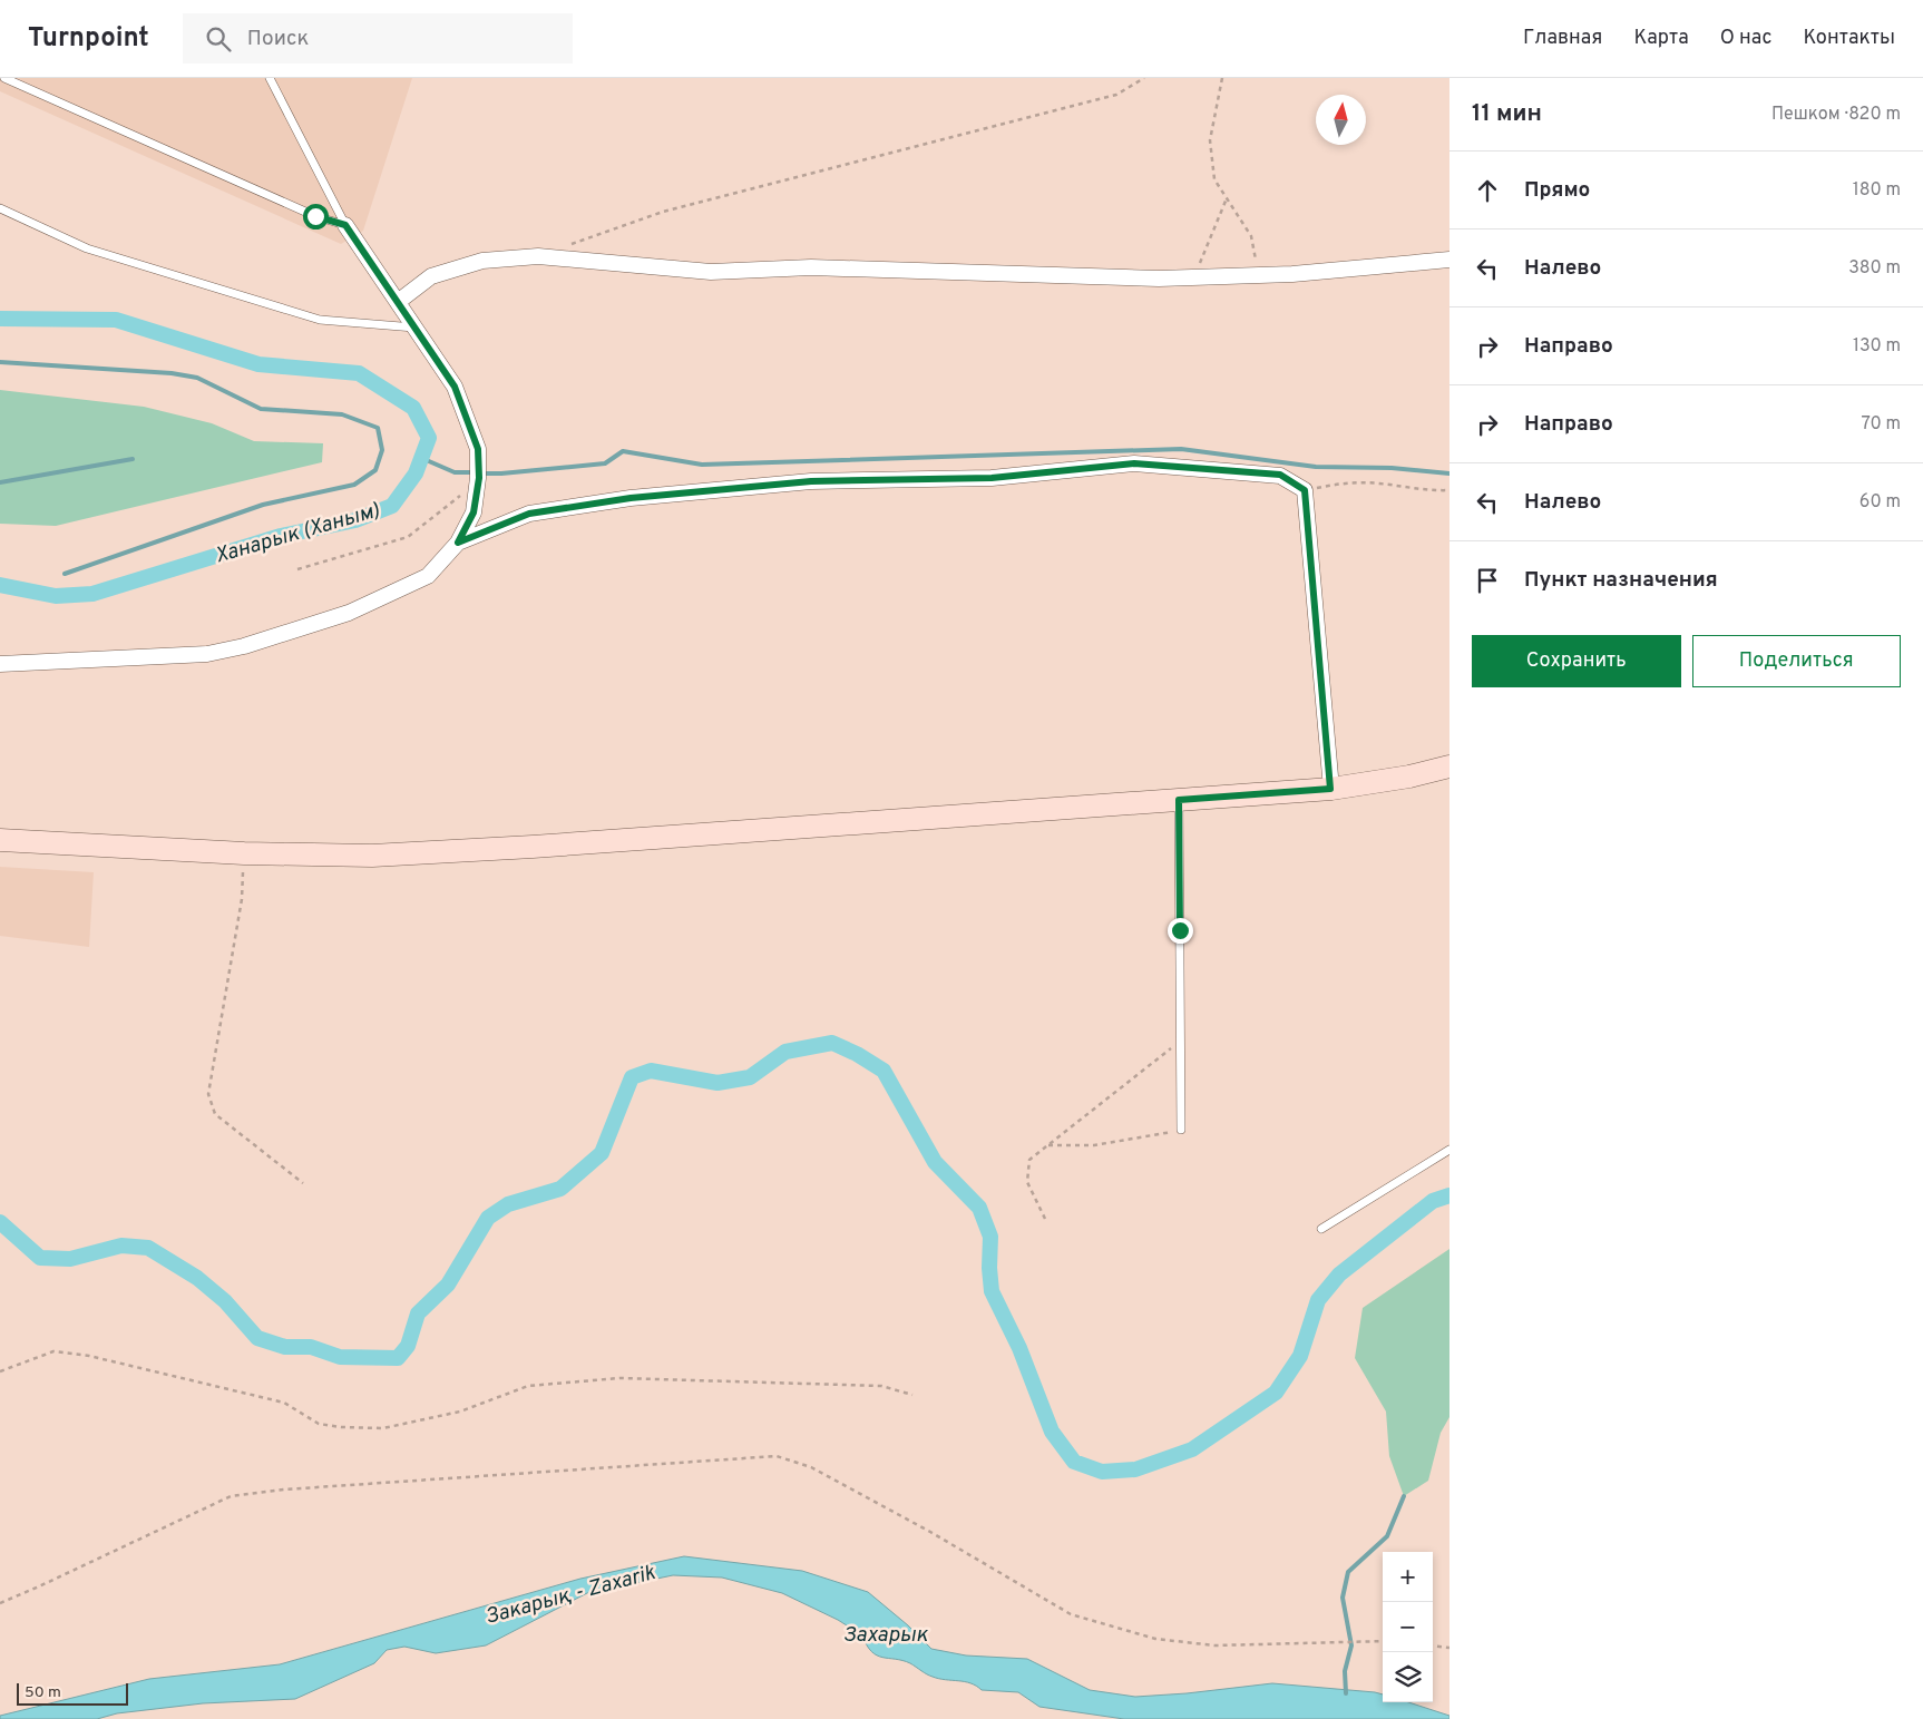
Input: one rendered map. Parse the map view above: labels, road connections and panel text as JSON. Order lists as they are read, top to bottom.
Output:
{
  "water": ["Ханарык (Ханым)", "Закарық - Zaxarik", "Захарык"],
  "scale_bar": "50 m",
  "north": "top",
  "page": {
    "header": "Turnpoint",
    "search": "Поиск",
    "nav": [
      "Главная",
      "Карта",
      "О нас",
      "Контакты"
    ],
    "heading": ["11 мин", "Пешком · 820 m"],
    "list": [
      ["Прямо", "180 m"],
      ["Налево", "380 m"],
      ["Направо", "130 m"],
      ["Направо", "70 m"],
      ["Налево", "60 m"],
      "Пункт назначения"
    ],
    "buttons": ["Сохранить", "Поделиться"],
    "map_buttons": ["+", "−"],
    "scale": "50 m"
  }
}
